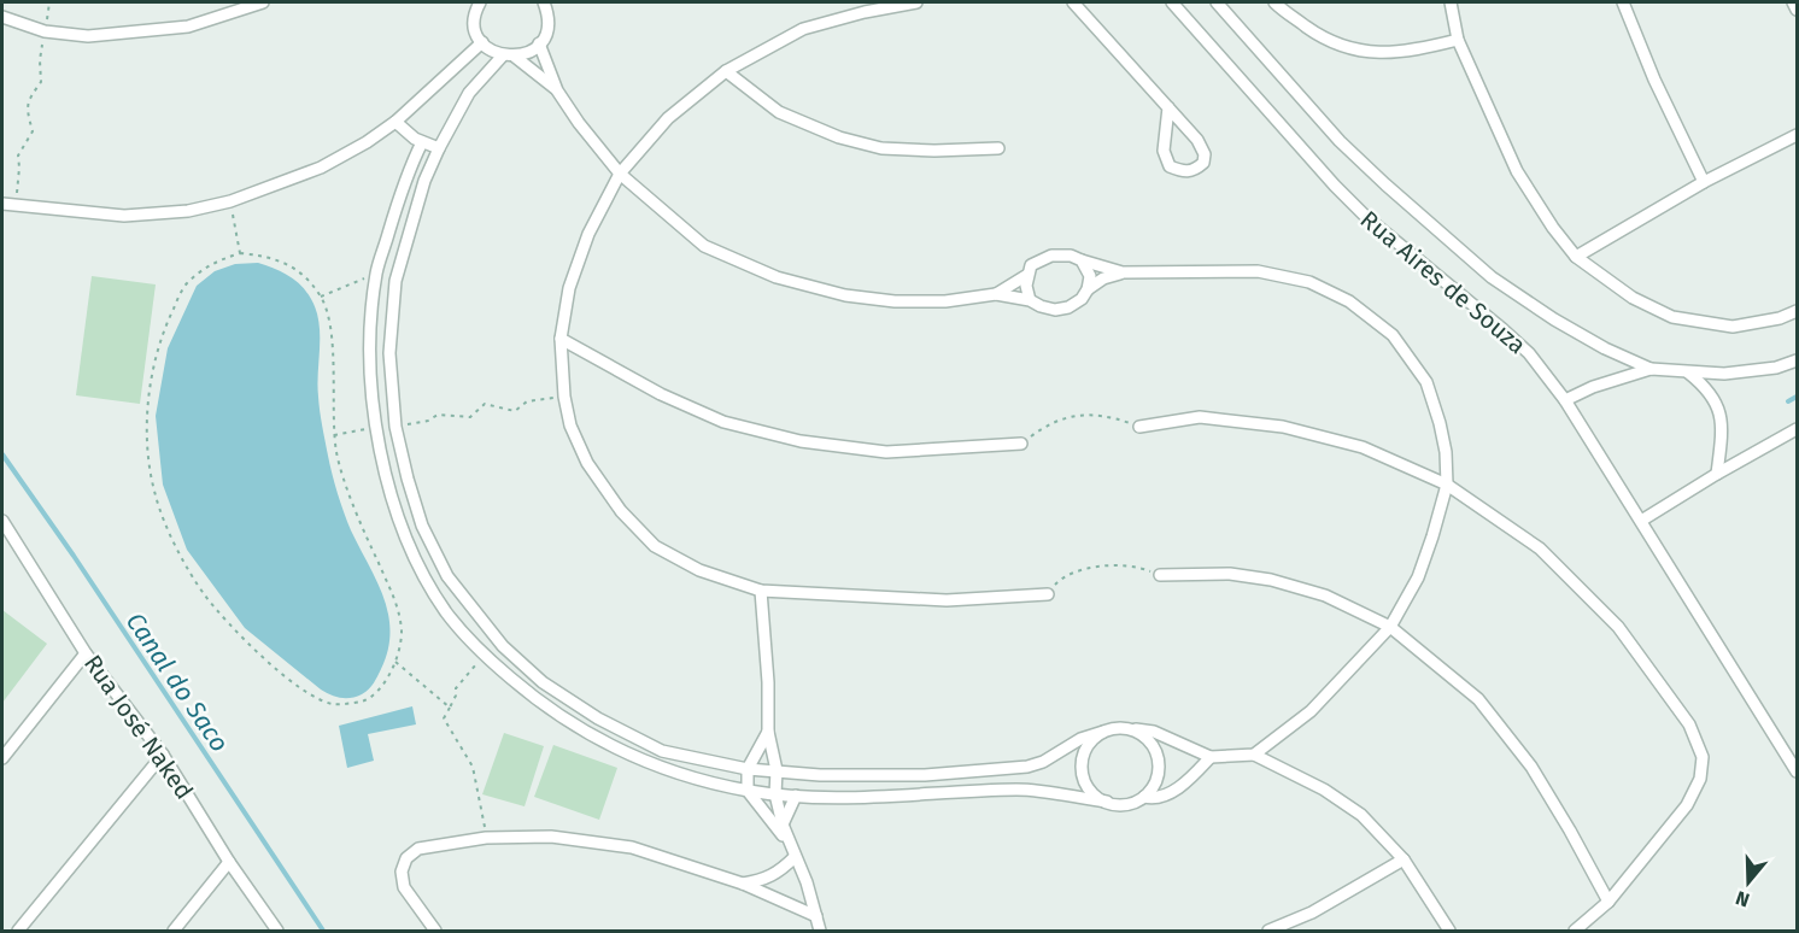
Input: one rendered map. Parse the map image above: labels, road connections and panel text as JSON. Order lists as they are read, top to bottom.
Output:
{
  "streets": {
    "street": ["Rua Aires de Souza", "Rua José Naked"]
  },
  "water": ["Canal do Saco"],
  "north": "bottom"
}
